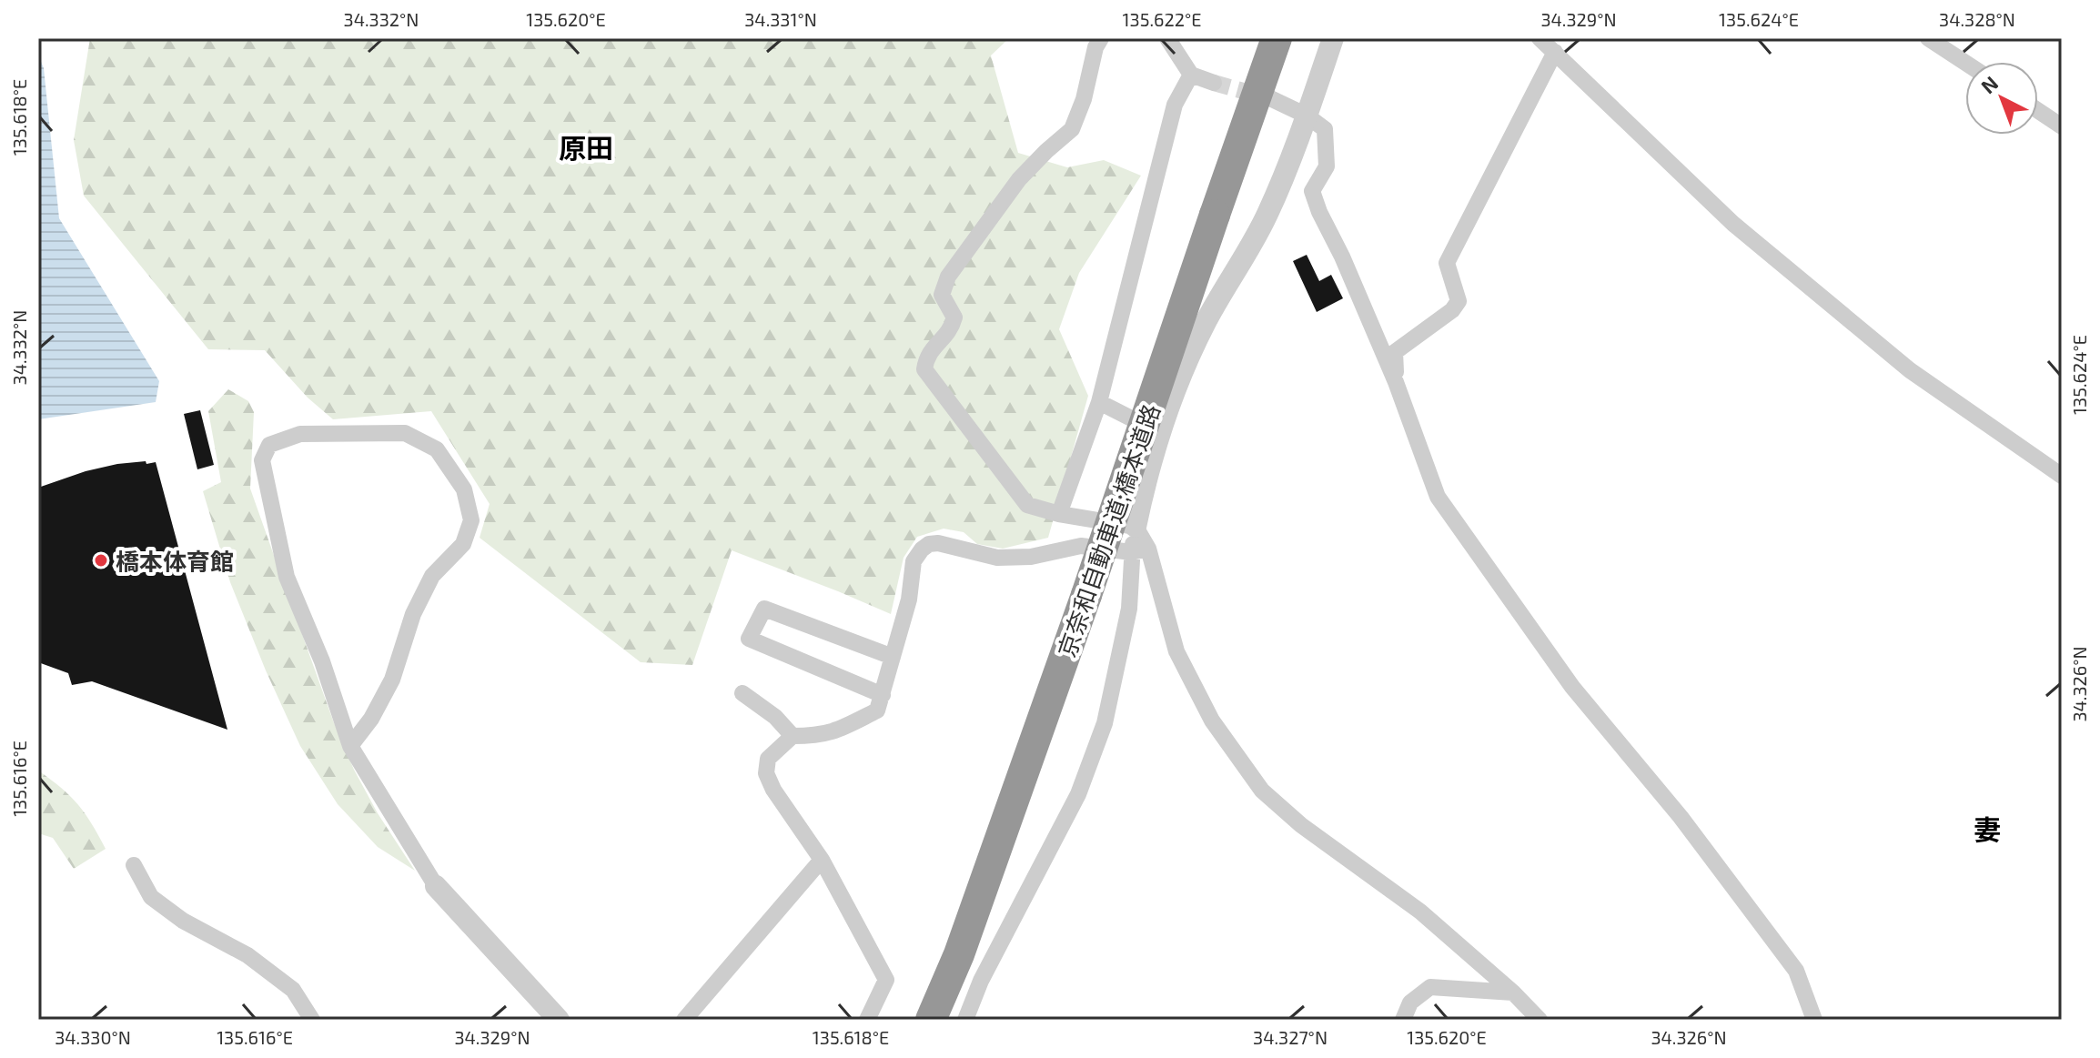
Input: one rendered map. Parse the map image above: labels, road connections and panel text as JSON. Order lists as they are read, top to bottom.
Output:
{
  "streets": {
    "highway": ["京奈和自動車道;橋本道路"]
  },
  "districts": ["原田", "妻"],
  "places": ["橋本体育館"],
  "north": "top left",
  "coordinates": [
    "34.332°N",
    "135.620°E",
    "34.331°N",
    "135.622°E",
    "34.329°N",
    "135.624°E",
    "34.328°N",
    "135.618°E",
    "34.326°N",
    "135.616°E",
    "34.330°N",
    "34.327°N"
  ]
}
